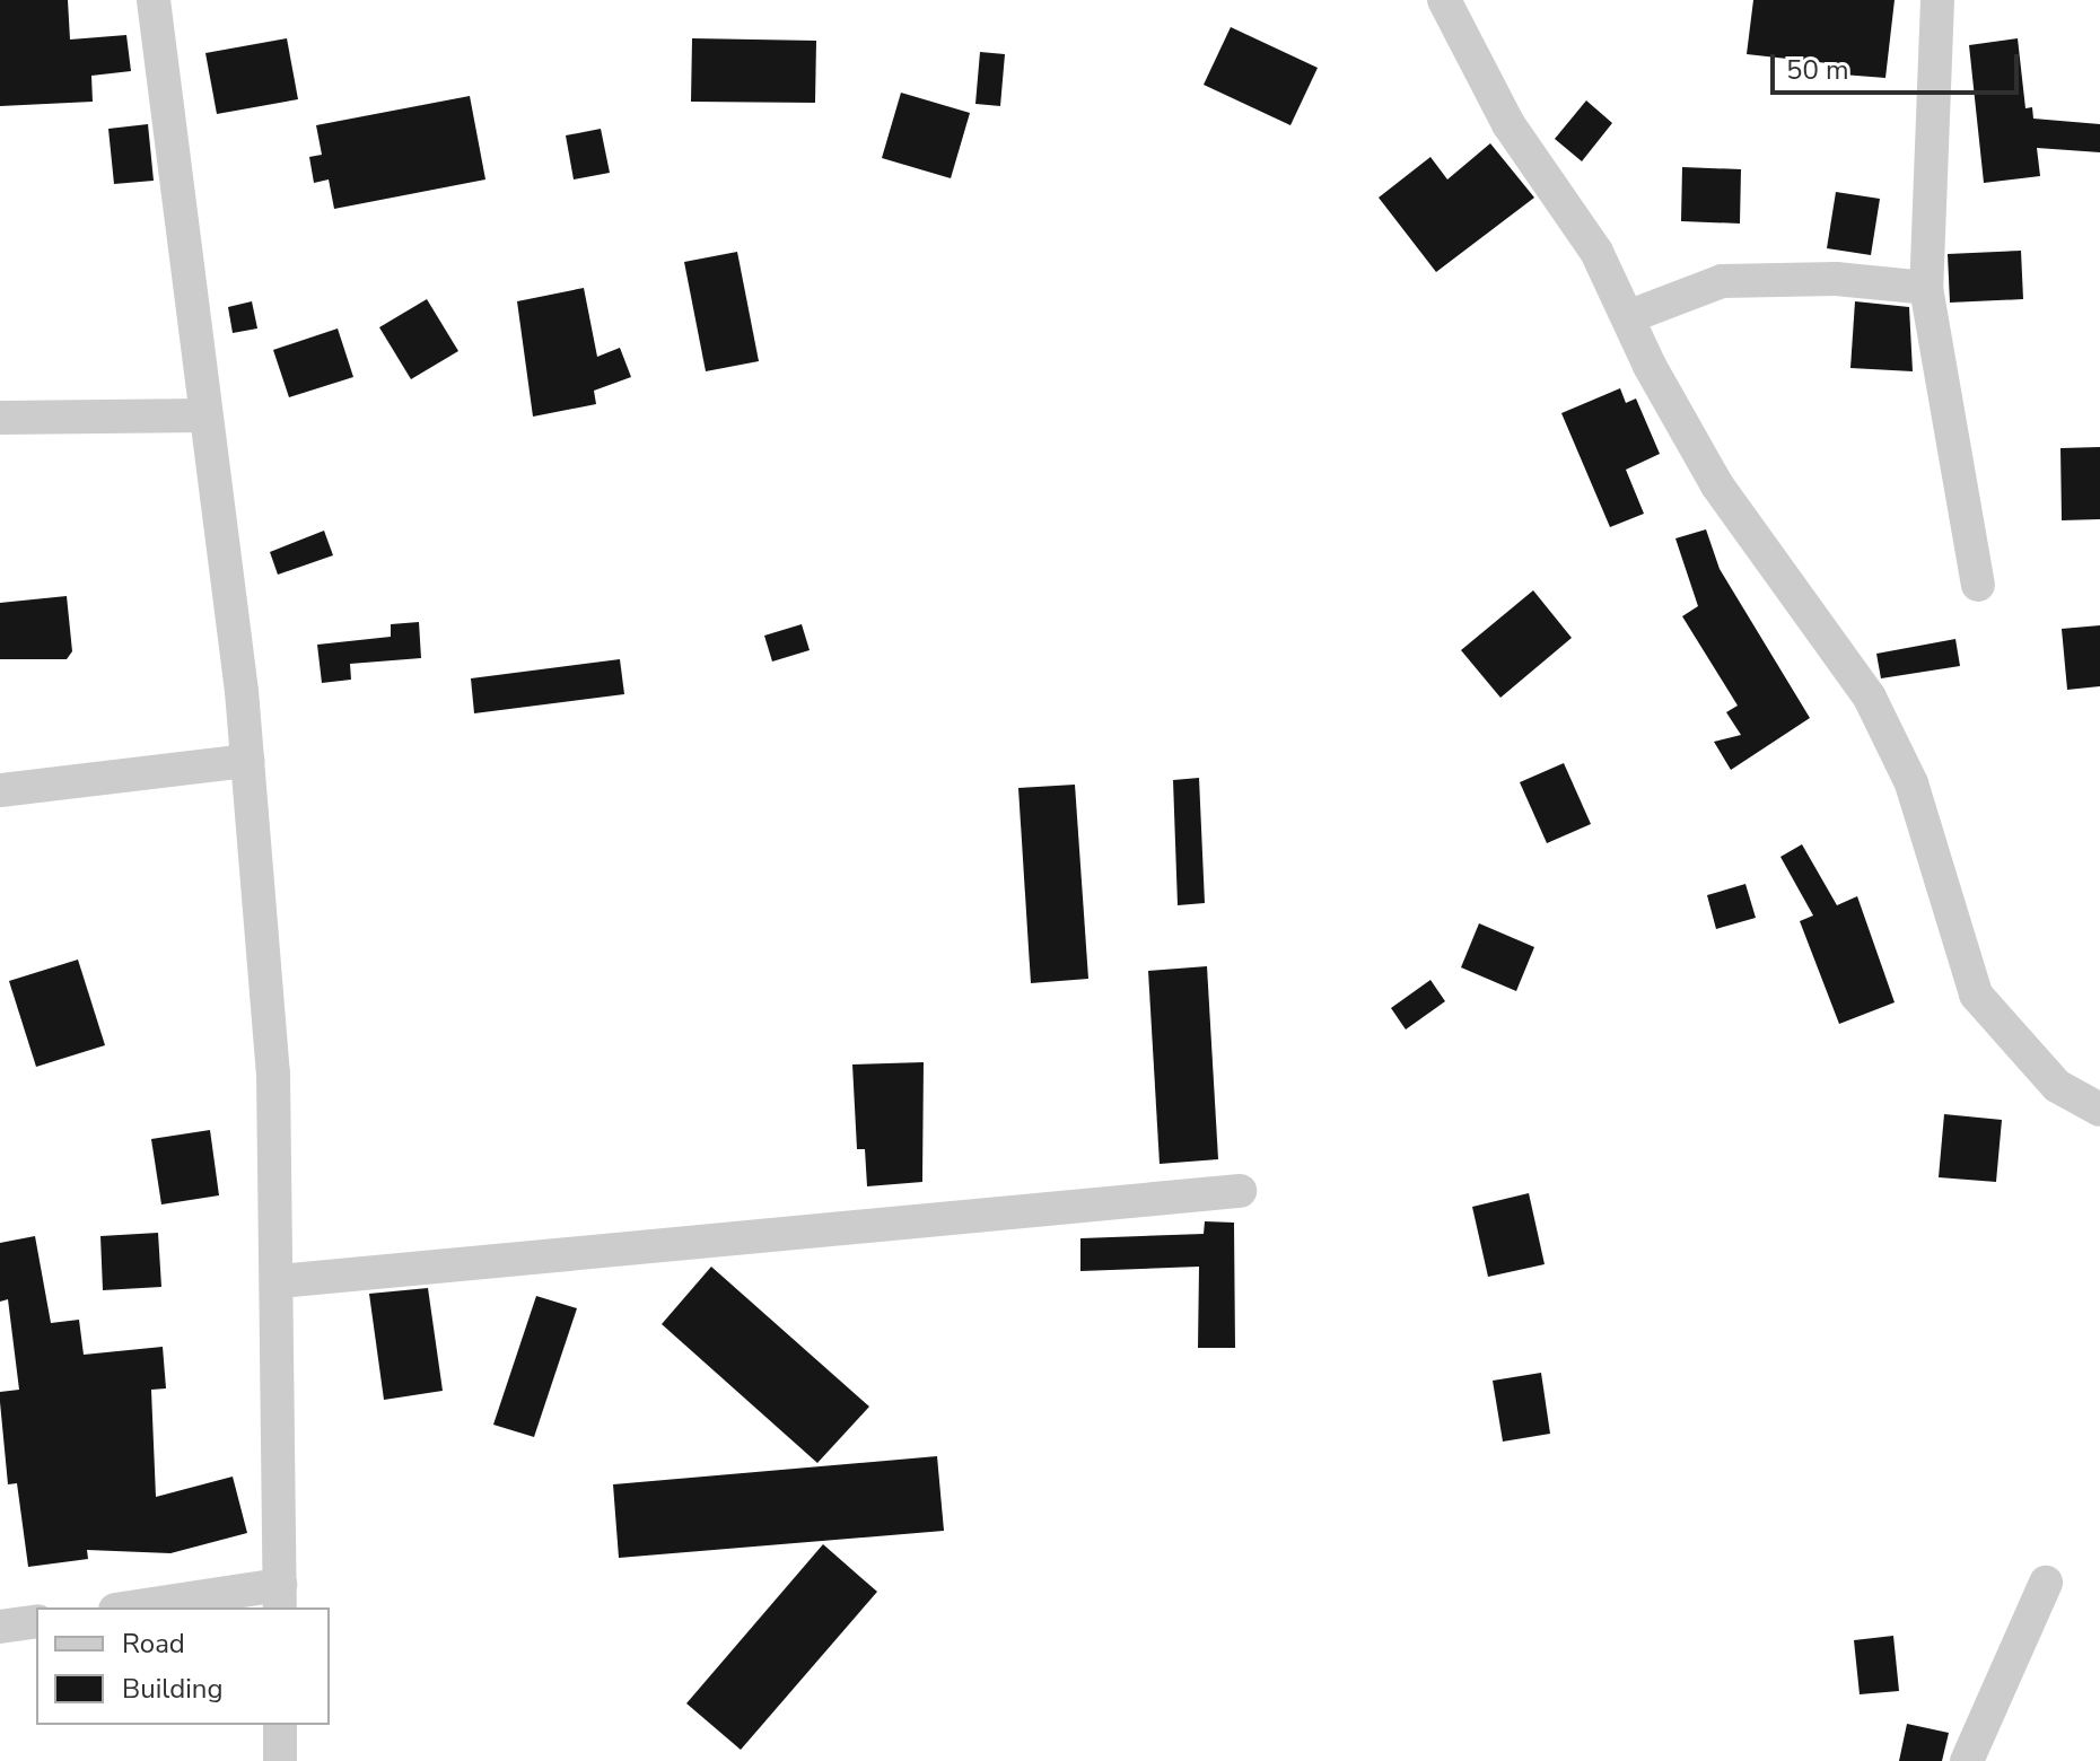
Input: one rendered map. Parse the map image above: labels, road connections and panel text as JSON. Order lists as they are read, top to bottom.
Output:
{
  "legend": ["Road", "Building"],
  "scale_bar": "50 m"
}
